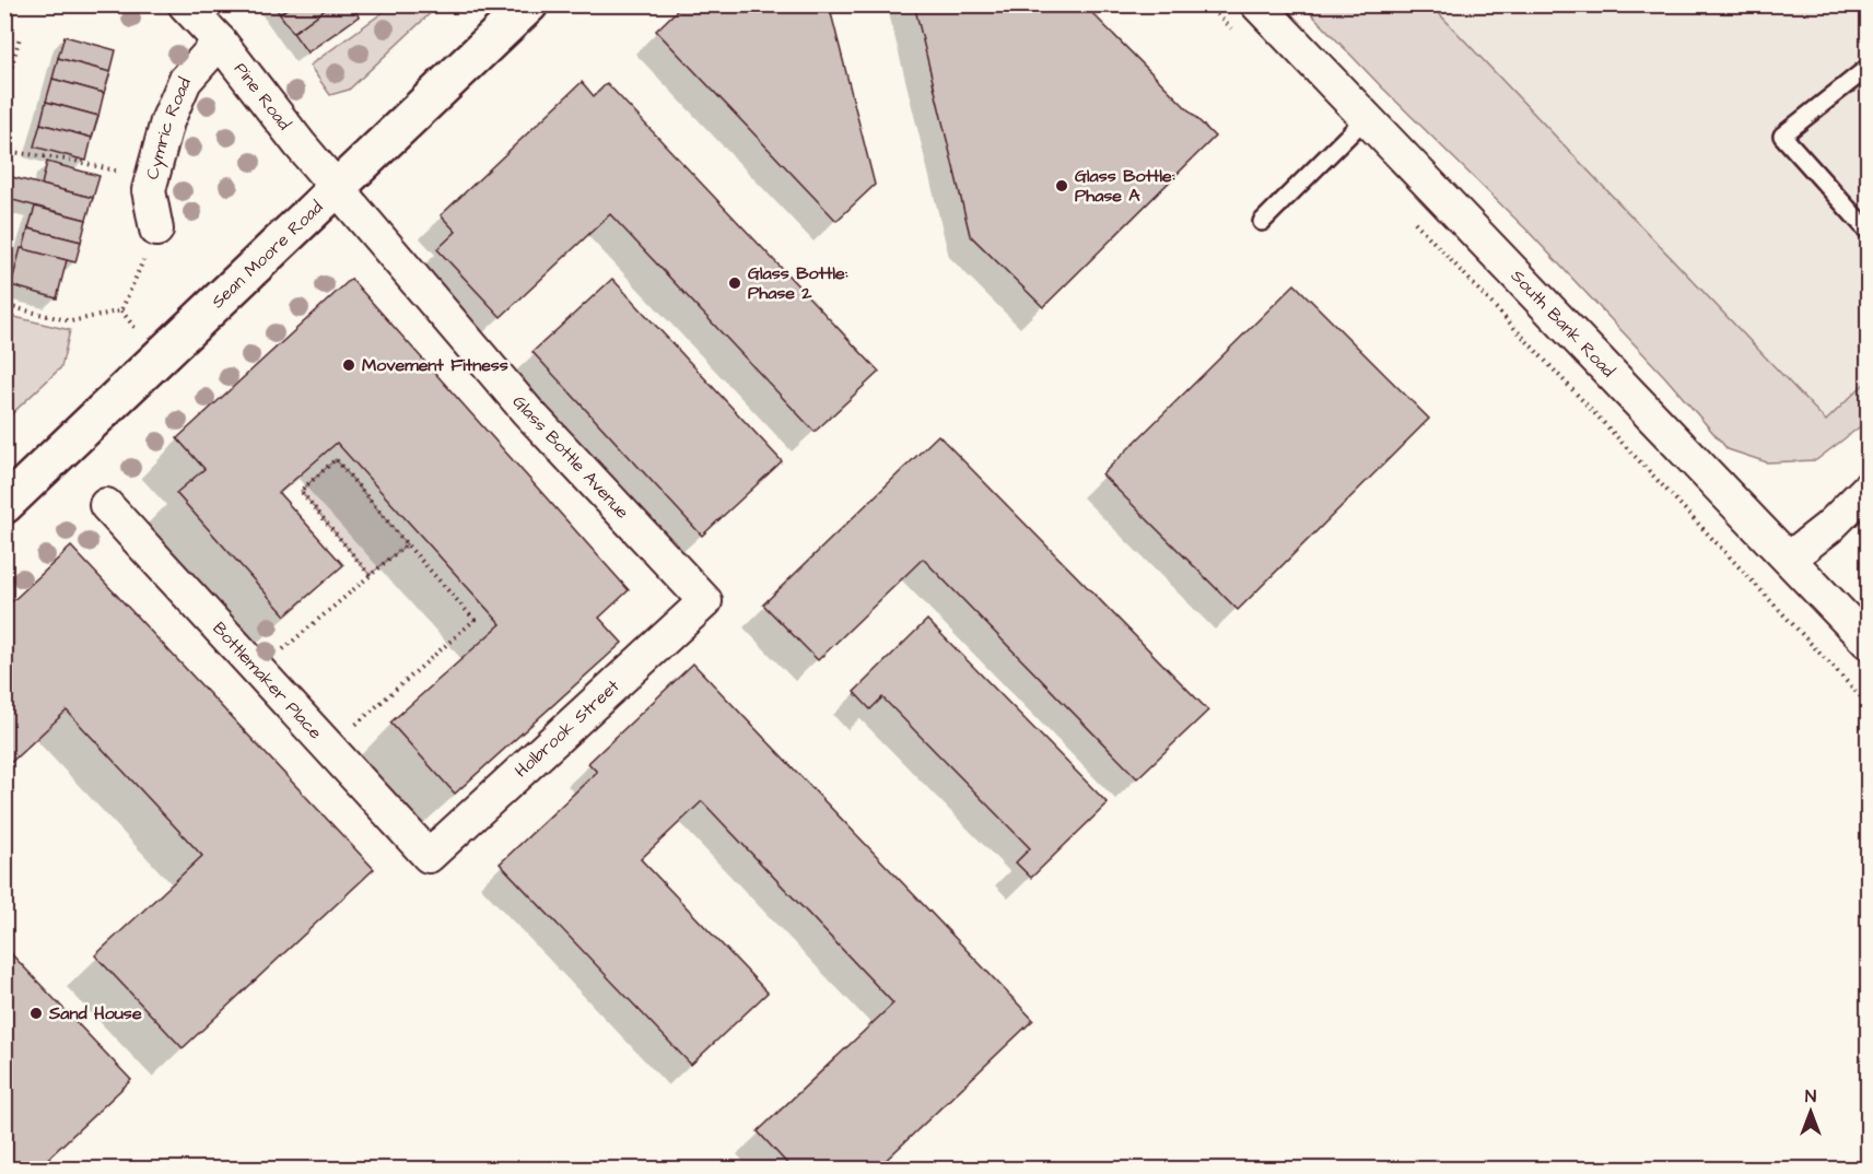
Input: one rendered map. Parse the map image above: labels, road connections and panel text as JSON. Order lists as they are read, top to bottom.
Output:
{
  "streets": {
    "main road": ["Sean Moore Road"],
    "street": [
      "Pine Road",
      "Cymric Road",
      "South Bank Road",
      "Glass Bottle Avenue",
      "Bottlemaker Place",
      "Holbrook Street"
    ]
  },
  "crossings": [
    ["Pine Road", "Cymric Road"],
    ["Pine Road", "Sean Moore Road"],
    ["Pine Road", "Glass Bottle Avenue"],
    ["Sean Moore Road", "Glass Bottle Avenue"],
    ["Glass Bottle Avenue", "Holbrook Street"],
    ["Bottlemaker Place", "Holbrook Street"]
  ],
  "places": [
    "Glass Bottle: Phase A",
    "Glass Bottle: Phase 2",
    "Movement Fitness",
    "Sand House"
  ],
  "north": "top"
}
